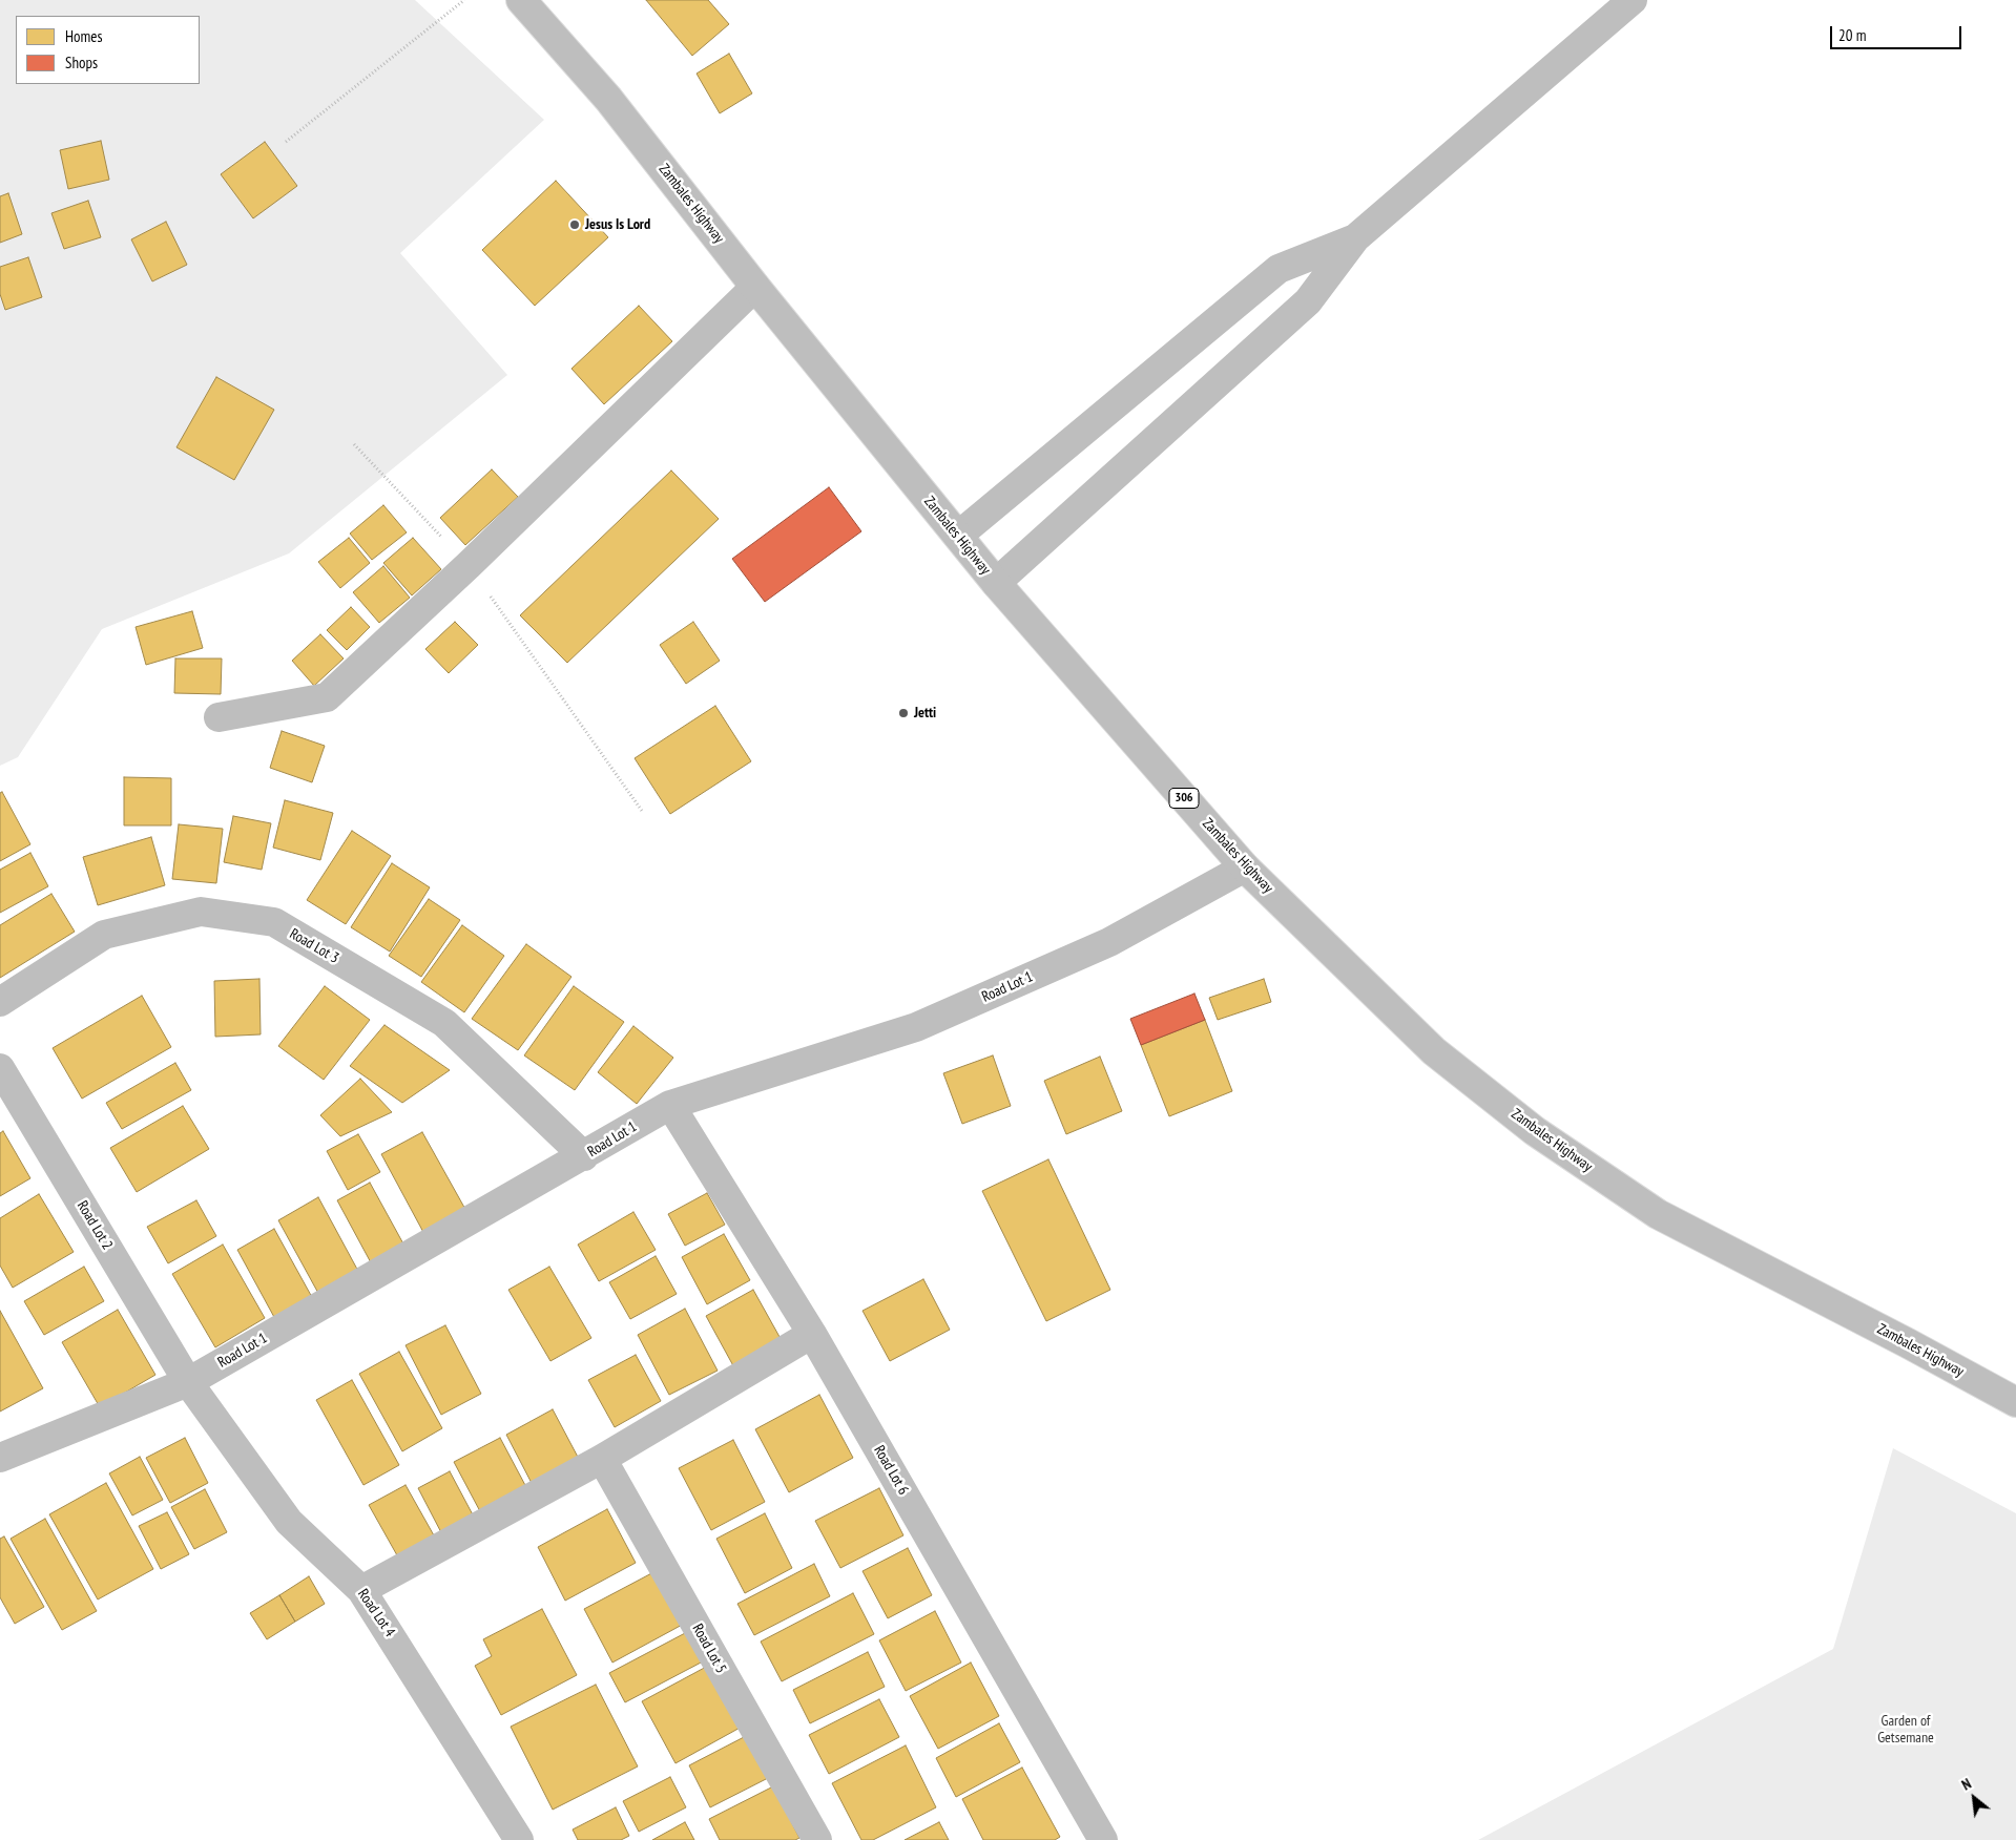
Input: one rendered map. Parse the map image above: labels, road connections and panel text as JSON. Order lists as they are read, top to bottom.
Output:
{
  "streets": {
    "street": [
      "Zambales Highway",
      "306",
      "Road Lot 3",
      "Road Lot 1",
      "Road Lot 2",
      "Road Lot 6",
      "Road Lot 4",
      "Road Lot 5"
    ]
  },
  "crossings": [
    ["Zambales Highway", "Road Lot 1"],
    ["Road Lot 3", "Road Lot 1"],
    ["Road Lot 1", "Road Lot 2"],
    ["Road Lot 1", "Road Lot 6"],
    ["Road Lot 1", "Road Lot 4"],
    ["Road Lot 2", "Road Lot 4"]
  ],
  "parks": ["Garden of Getsemane"],
  "places": ["Jesus Is Lord", "Jetti"],
  "legend": ["Homes", "Shops"],
  "scale_bar": "20 m",
  "north": "top left"
}
